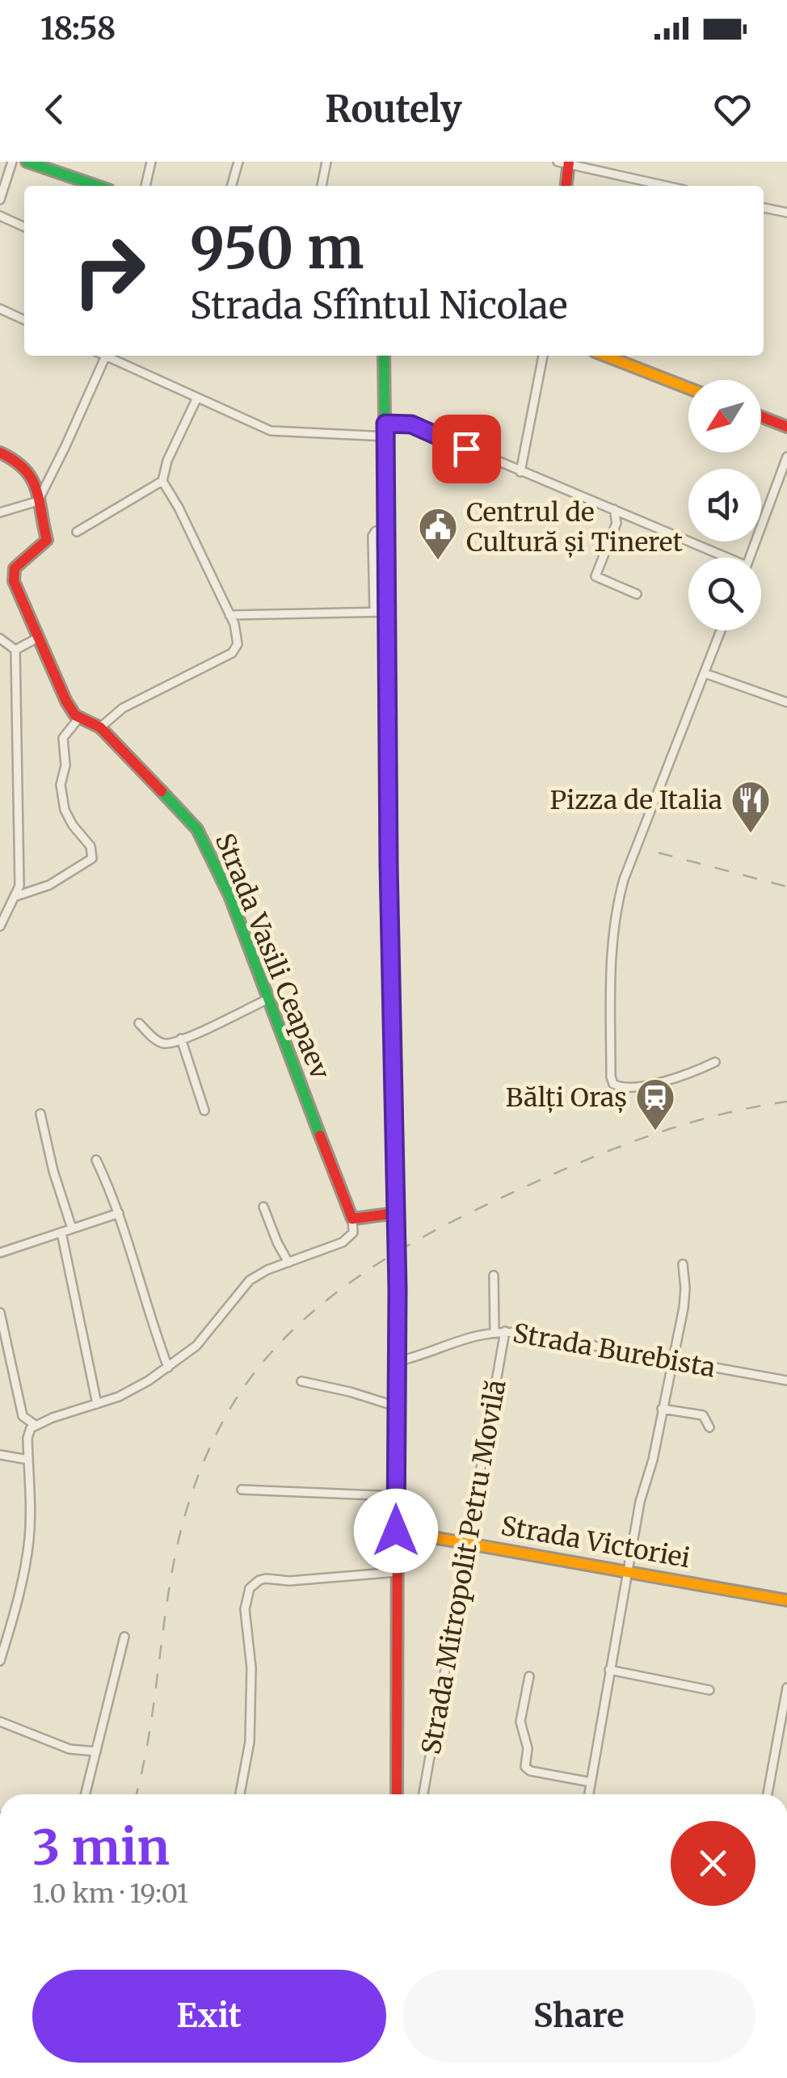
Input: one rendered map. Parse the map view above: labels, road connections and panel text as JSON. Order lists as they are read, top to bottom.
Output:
{
  "streets": {
    "main road": ["Strada Vasili Ceapaev", "Strada Victoriei"],
    "street": ["Strada Burebista", "Strada Mitropolit Petru Movilă"]
  },
  "crossings": [
    ["Strada Burebista", "Strada Mitropolit Petru Movilă"],
    ["Strada Victoriei", "Strada Mitropolit Petru Movilă"]
  ],
  "places": {
    "public building": ["Centrul de Cultură și Tineret"],
    "restaurant": ["Pizza de Italia"],
    "station": ["Bălți Oraș"]
  },
  "north": "bottom left",
  "page": {
    "status": "18:58",
    "header": "Routely",
    "turn": ["950 m", "Strada Sfîntul Nicolae"],
    "heading": ["3 min", "1.0 km · 19:01"],
    "buttons": ["Exit", "Share"]
  }
}
